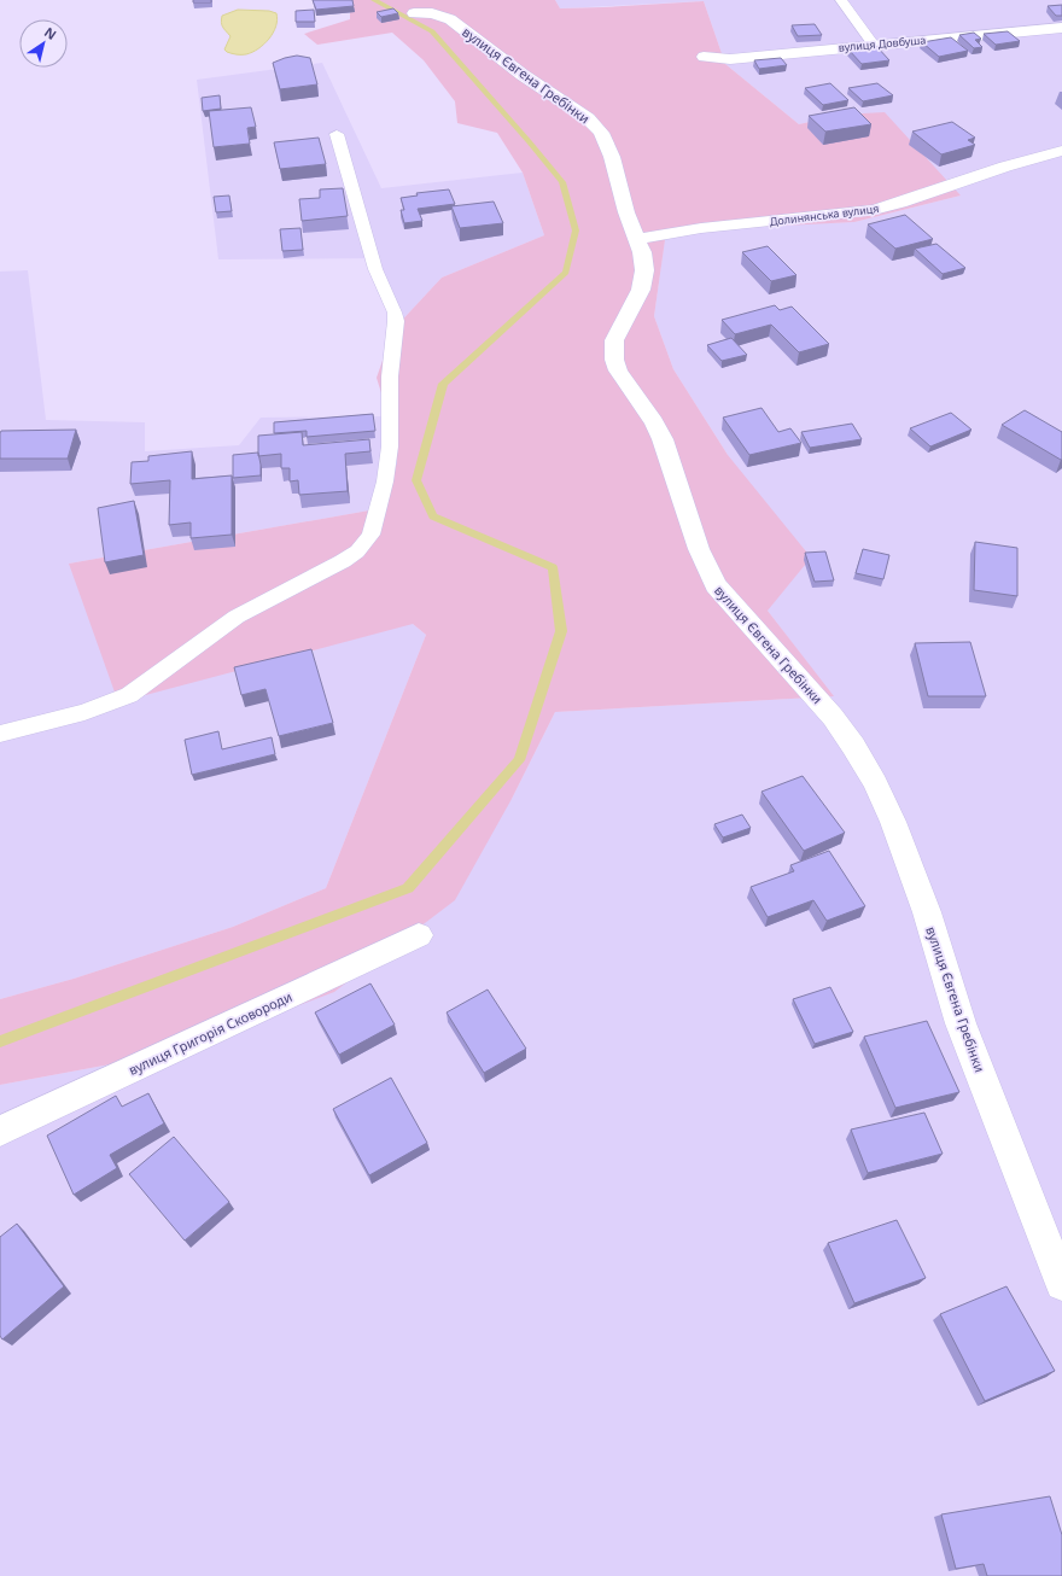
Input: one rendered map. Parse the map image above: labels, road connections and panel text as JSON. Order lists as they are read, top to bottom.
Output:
{
  "streets": {
    "street": [
      "вулиця Довбуша",
      "вулиця Євгена Гребінки",
      "Долинянська вулиця",
      "вулиця Григорія Сковороди"
    ]
  },
  "crossings": [
    ["вулиця Євгена Гребінки", "Долинянська вулиця"]
  ],
  "north": "top right"
}
